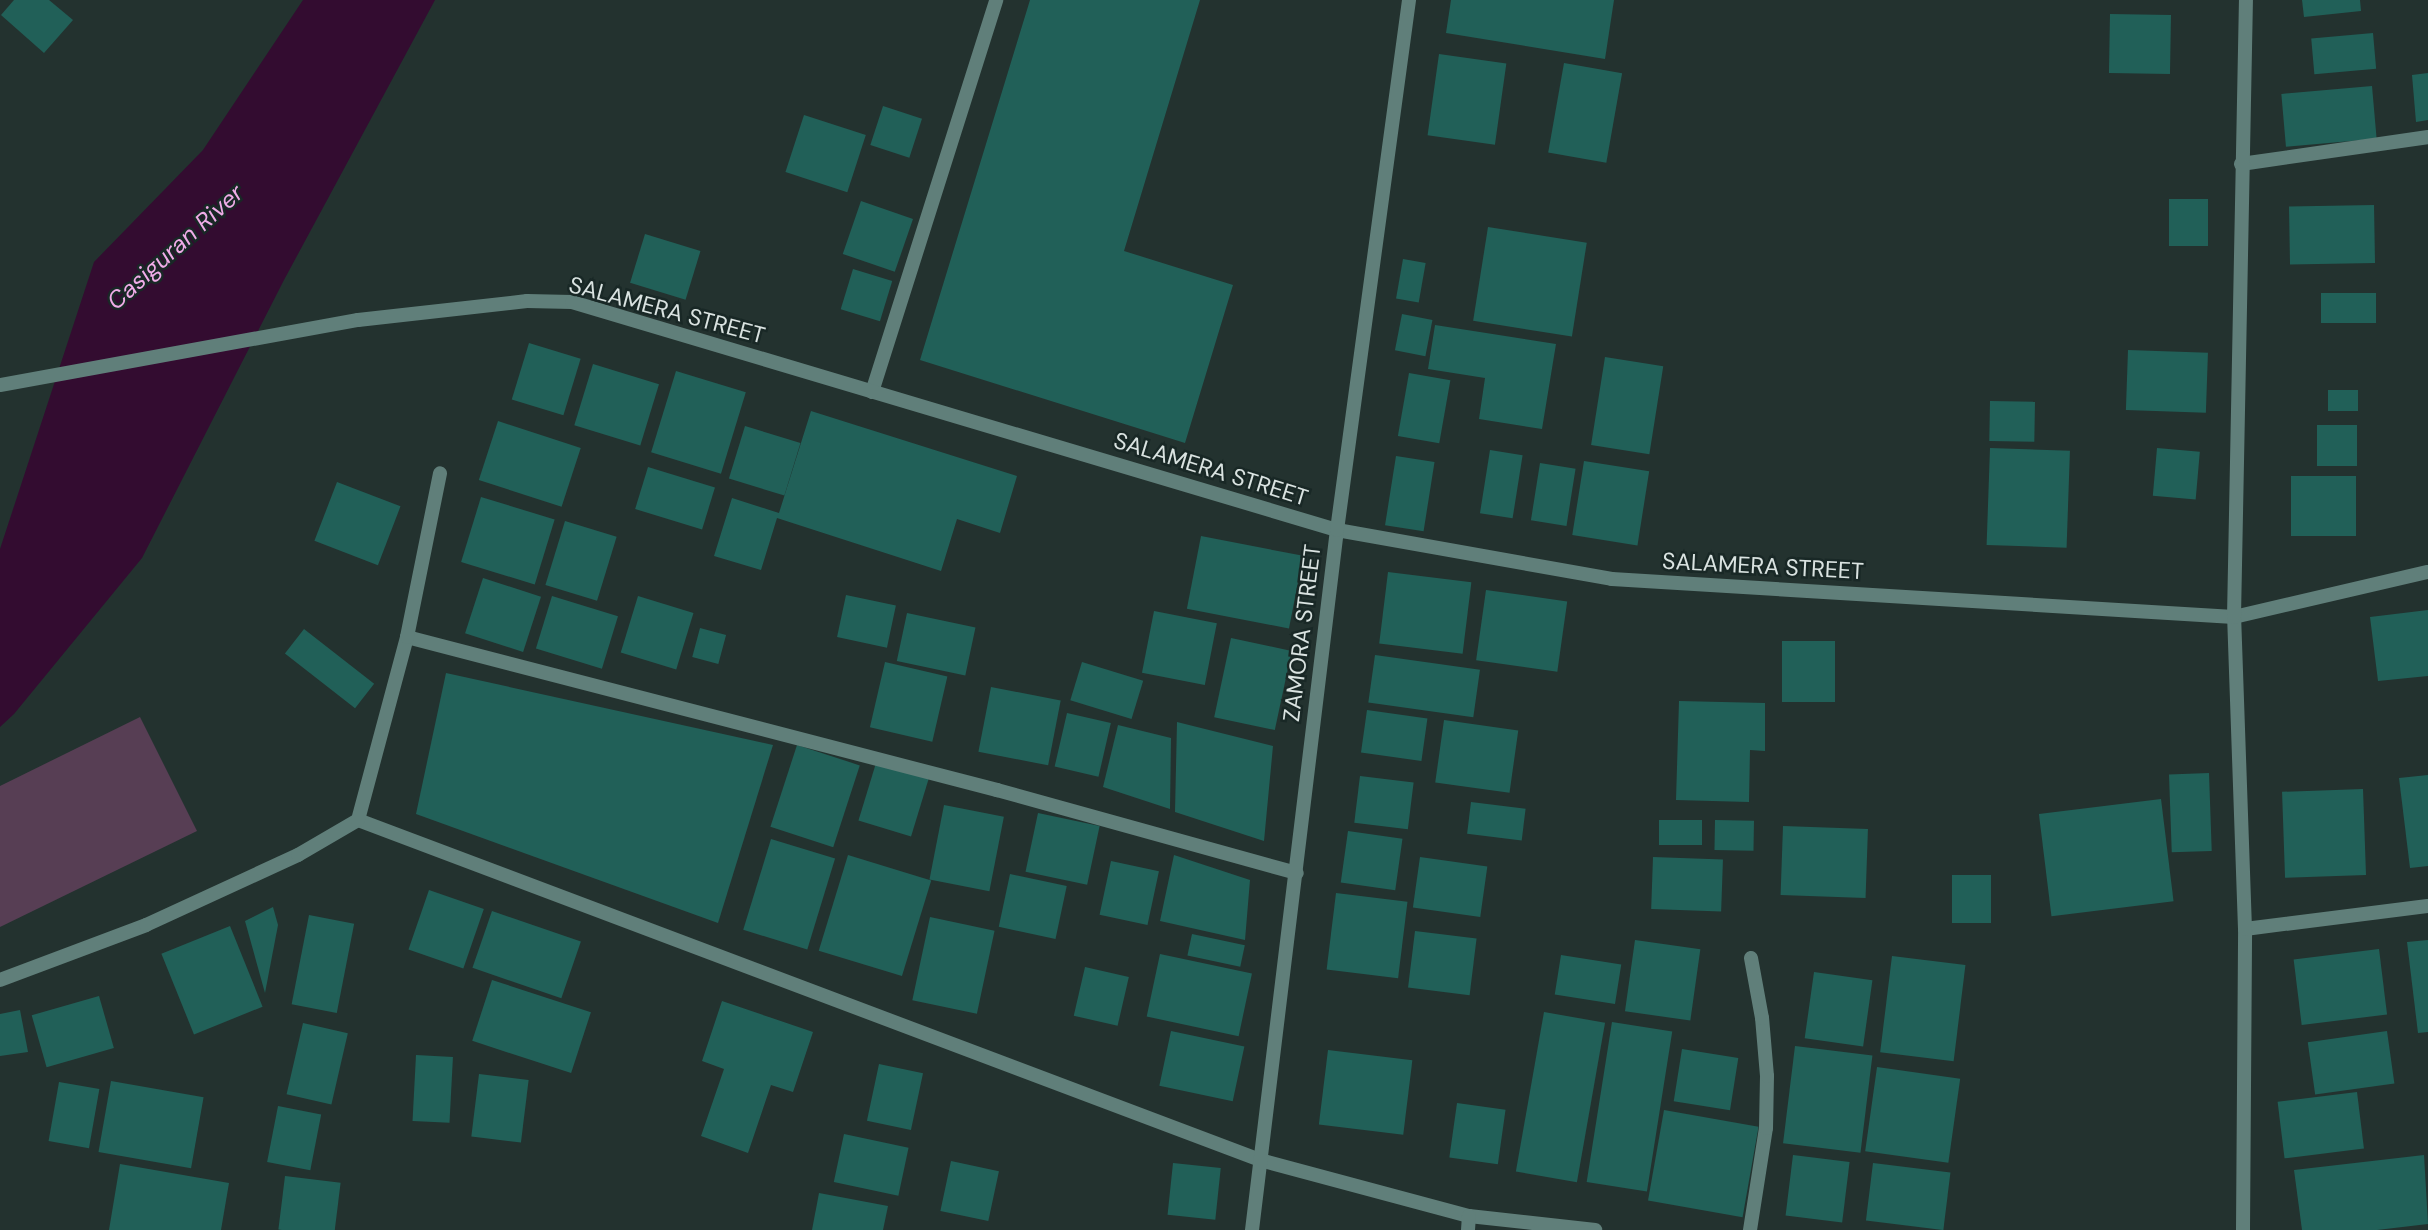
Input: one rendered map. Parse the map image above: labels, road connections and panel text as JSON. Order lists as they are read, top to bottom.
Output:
{
  "streets": {
    "street": ["SALAMERA STREET", "ZAMORA STREET"]
  },
  "crossings": [
    ["SALAMERA STREET", "ZAMORA STREET"]
  ],
  "water": ["Casiguran River"]
}
